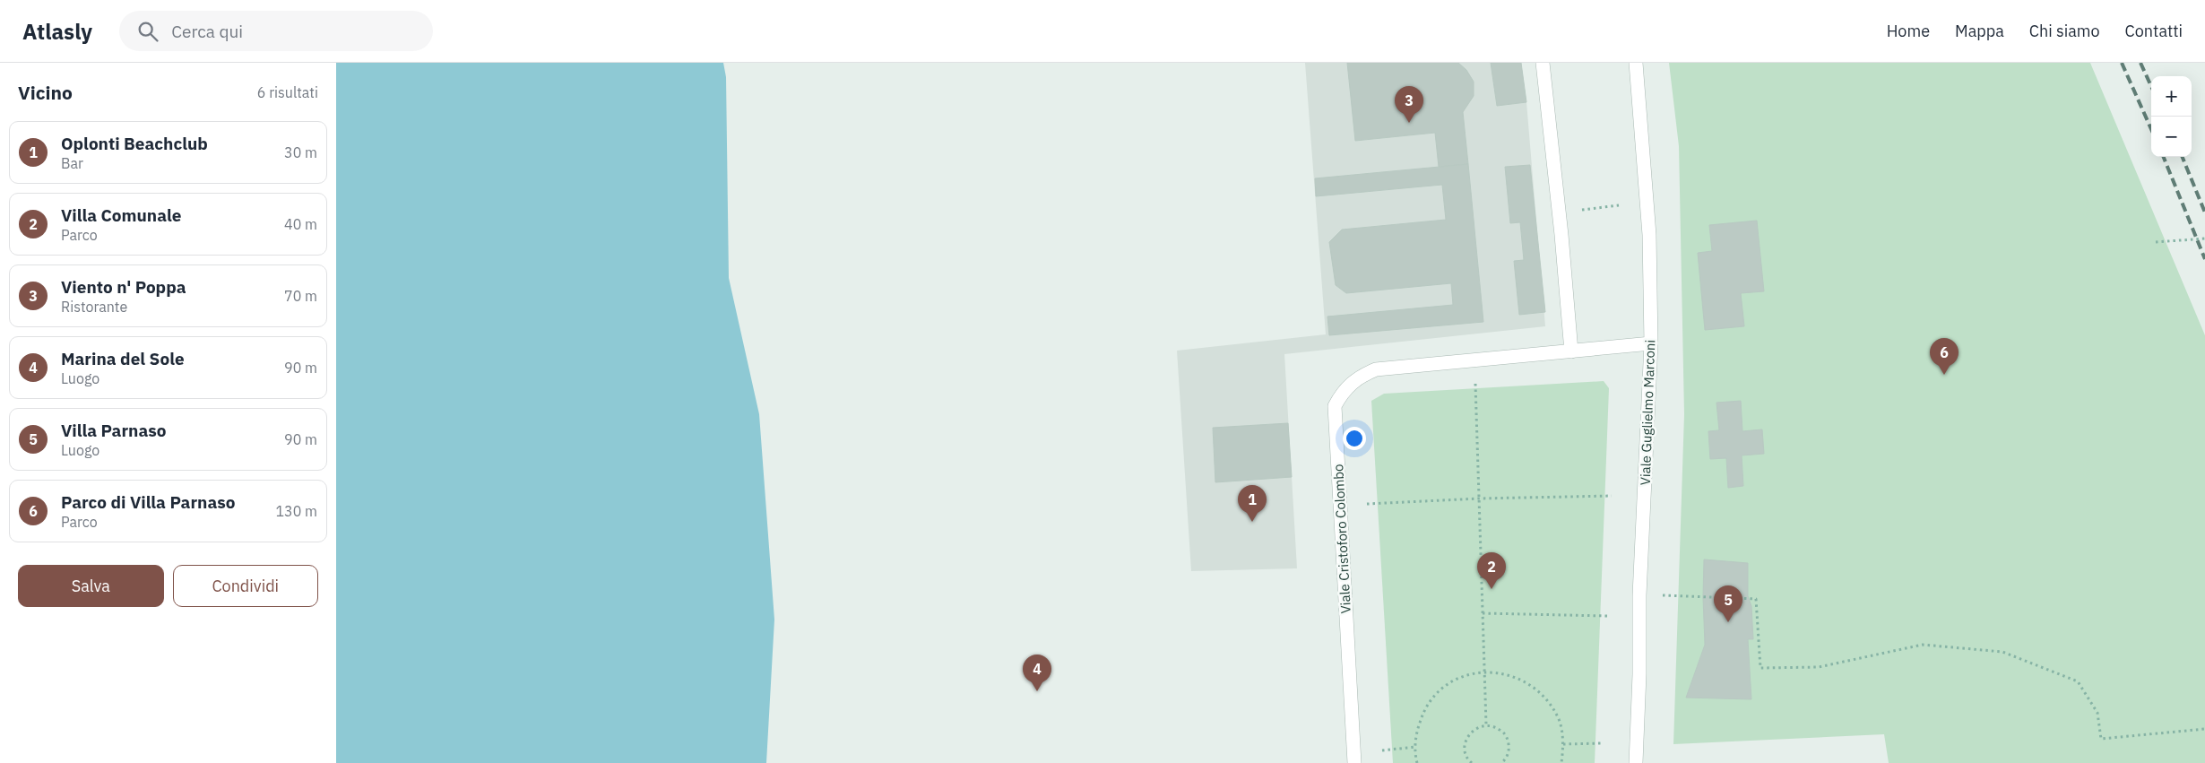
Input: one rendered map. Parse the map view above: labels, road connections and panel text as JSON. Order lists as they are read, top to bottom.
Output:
{
  "streets": {
    "street": ["Viale Guglielmo Marconi", "Viale Cristoforo Colombo"]
  },
  "crossings": [
    ["Viale Guglielmo Marconi", "Viale Cristoforo Colombo"]
  ],
  "page": {
    "header": "Atlasly",
    "search": "Cerca qui",
    "nav": [
      "Home",
      "Mappa",
      "Chi siamo",
      "Contatti"
    ],
    "heading": ["Vicino", "6 risultati"],
    "map_buttons": ["+", "−"],
    "pins": [
      "3",
      "6",
      "1",
      "2",
      "5",
      "4"
    ],
    "list": [
      {
        "mark": "1",
        "name": "Oplonti Beachclub",
        "note": "Bar",
        "value": "30 m"
      },
      {
        "mark": "2",
        "name": "Villa Comunale",
        "note": "Parco",
        "value": "40 m"
      },
      {
        "mark": "3",
        "name": "Viento n' Poppa",
        "note": "Ristorante",
        "value": "70 m"
      },
      {
        "mark": "4",
        "name": "Marina del Sole",
        "note": "Luogo",
        "value": "90 m"
      },
      {
        "mark": "5",
        "name": "Villa Parnaso",
        "note": "Luogo",
        "value": "90 m"
      },
      {
        "mark": "6",
        "name": "Parco di Villa Parnaso",
        "note": "Parco",
        "value": "130 m"
      }
    ],
    "buttons": ["Salva", "Condividi"]
  }
}
